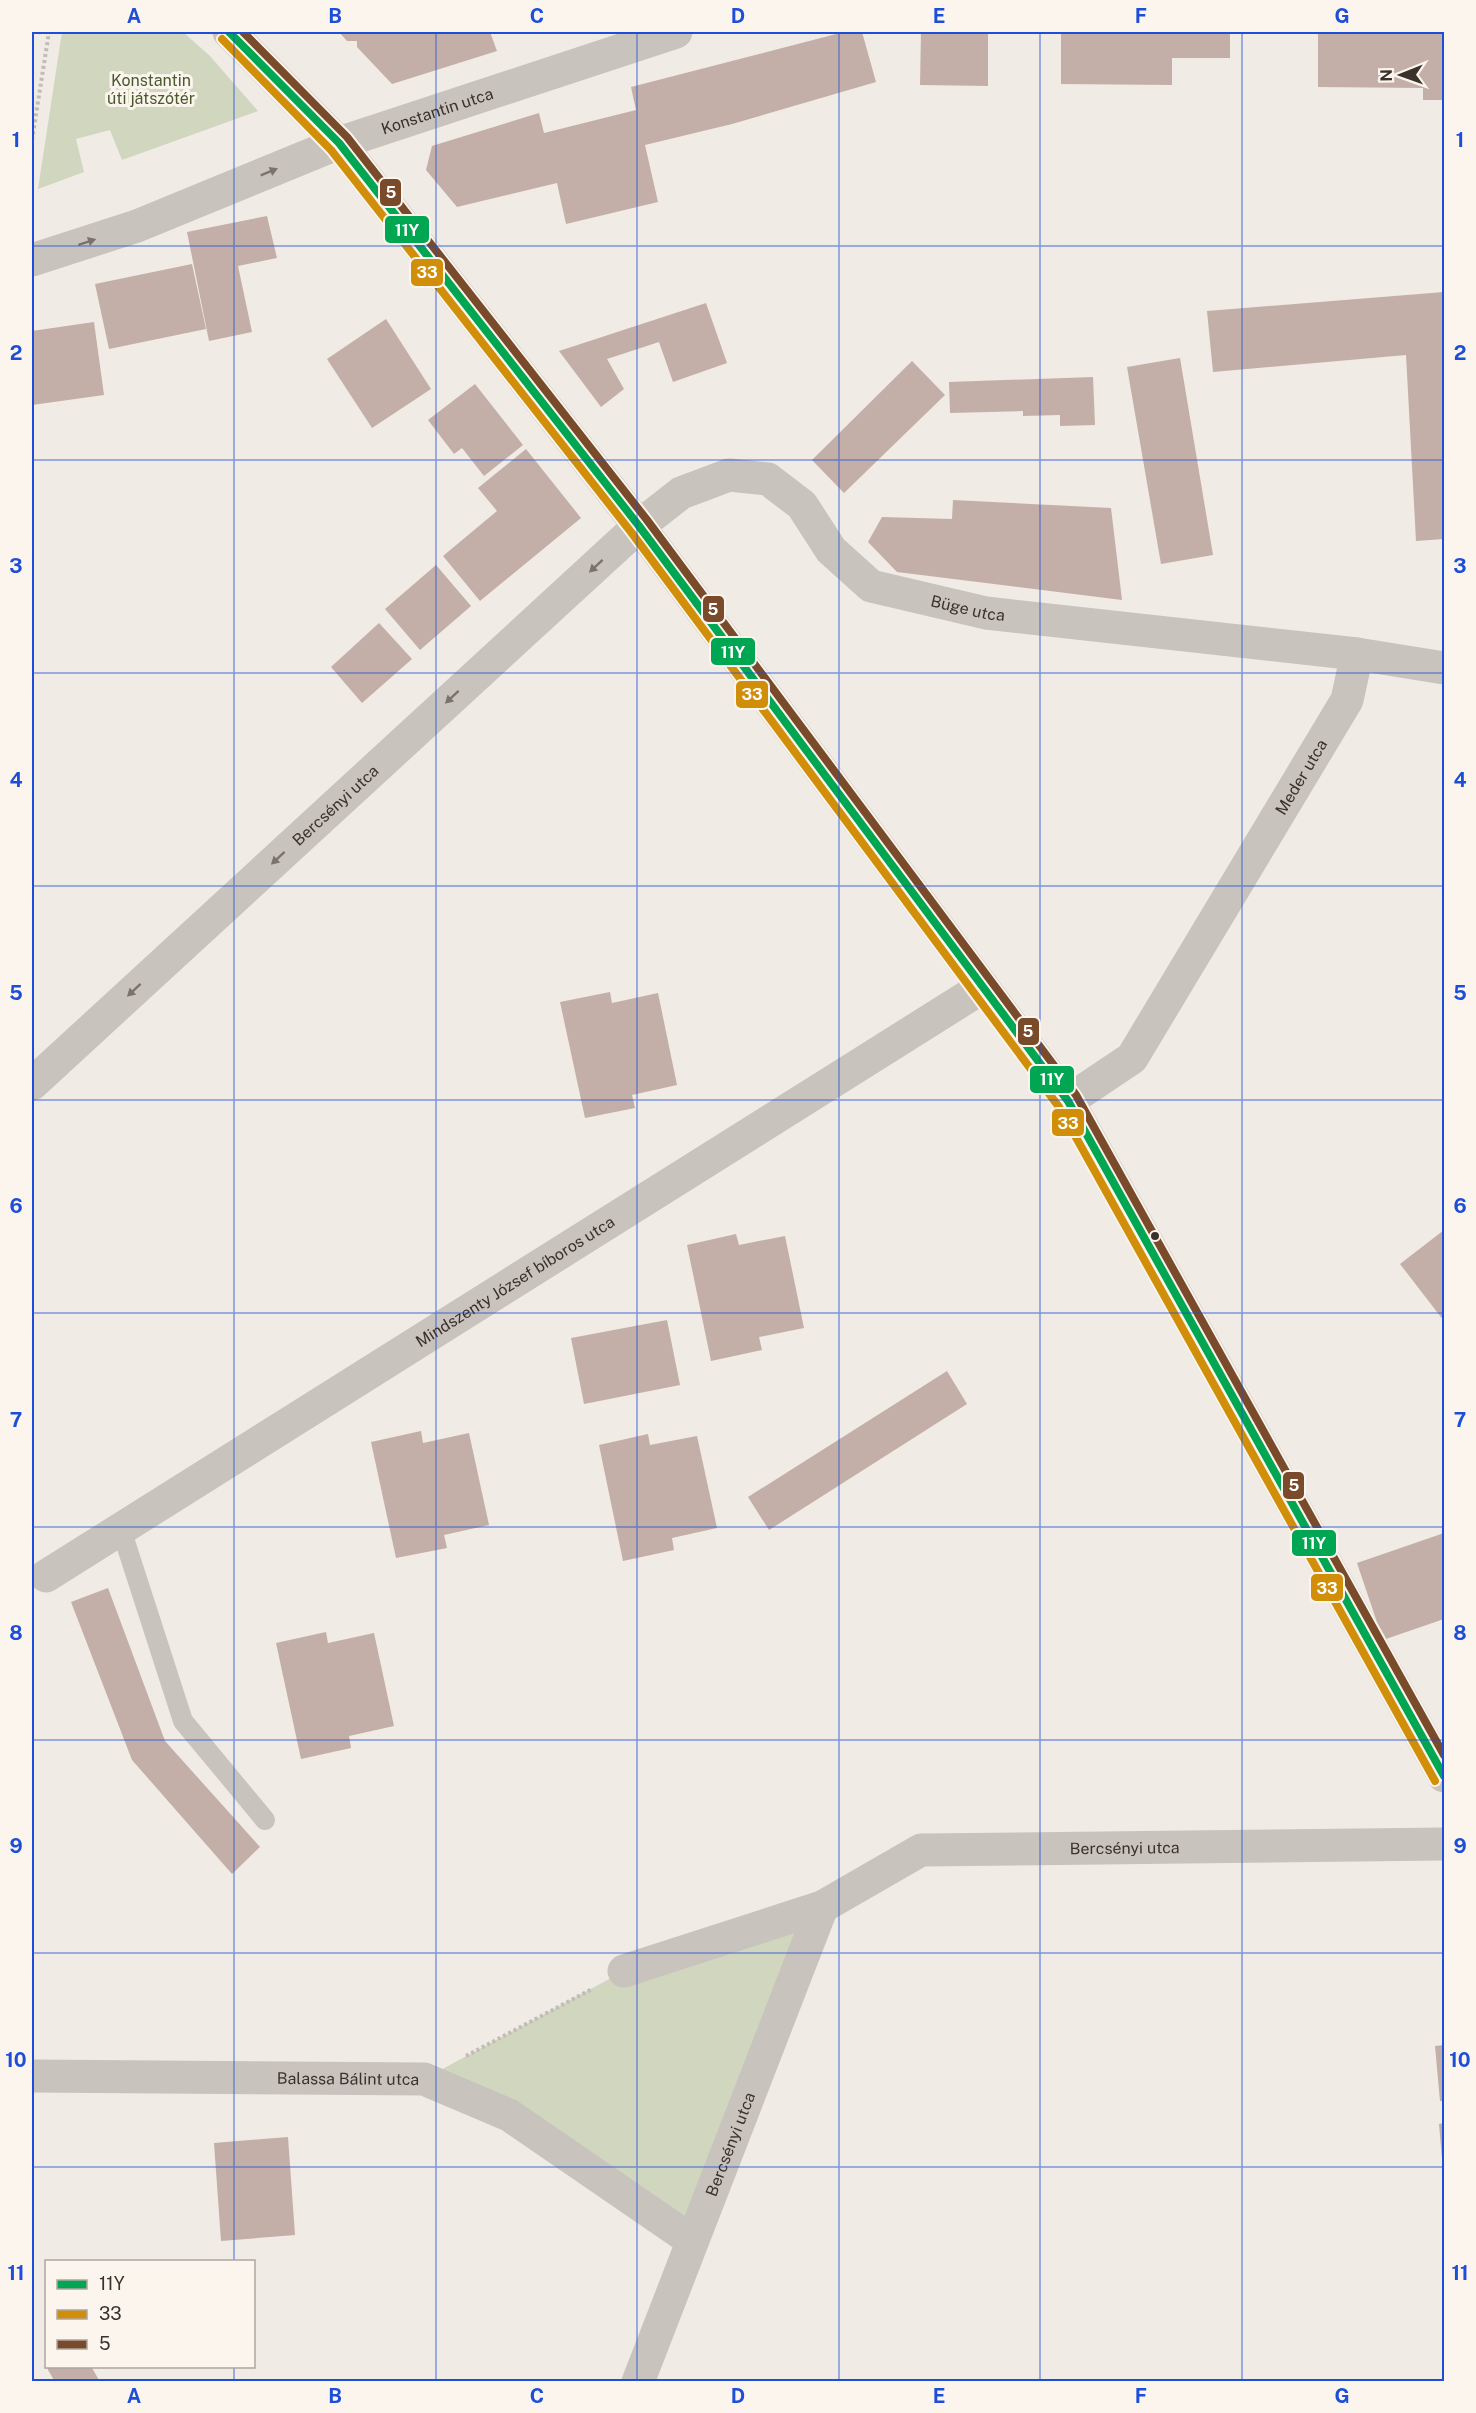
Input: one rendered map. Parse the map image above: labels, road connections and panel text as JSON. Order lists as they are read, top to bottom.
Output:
{
  "streets": {
    "street": [
      "Konstantin utca",
      "Büge utca",
      "Meder utca",
      "Bercsényi utca",
      "Mindszenty József bíboros utca",
      "Balassa Bálint utca"
    ]
  },
  "crossings": [
    ["Büge utca", "Meder utca"],
    ["Büge utca", "Bercsényi utca"],
    ["Bercsényi utca", "Balassa Bálint utca"]
  ],
  "one_way": ["Konstantin utca", "Bercsényi utca"],
  "parks": ["Konstantin úti játszótér"],
  "lines": ["transit line 11Y", "transit line 5", "transit line 33"],
  "legend": ["11Y", "33", "5"],
  "north": "left",
  "grid": {
    "columns": [
      "A",
      "B",
      "C",
      "D",
      "E",
      "F",
      "G"
    ],
    "rows": [
      "1",
      "2",
      "3",
      "4",
      "5",
      "6",
      "7",
      "8",
      "9",
      "10",
      "11"
    ]
  }
}
